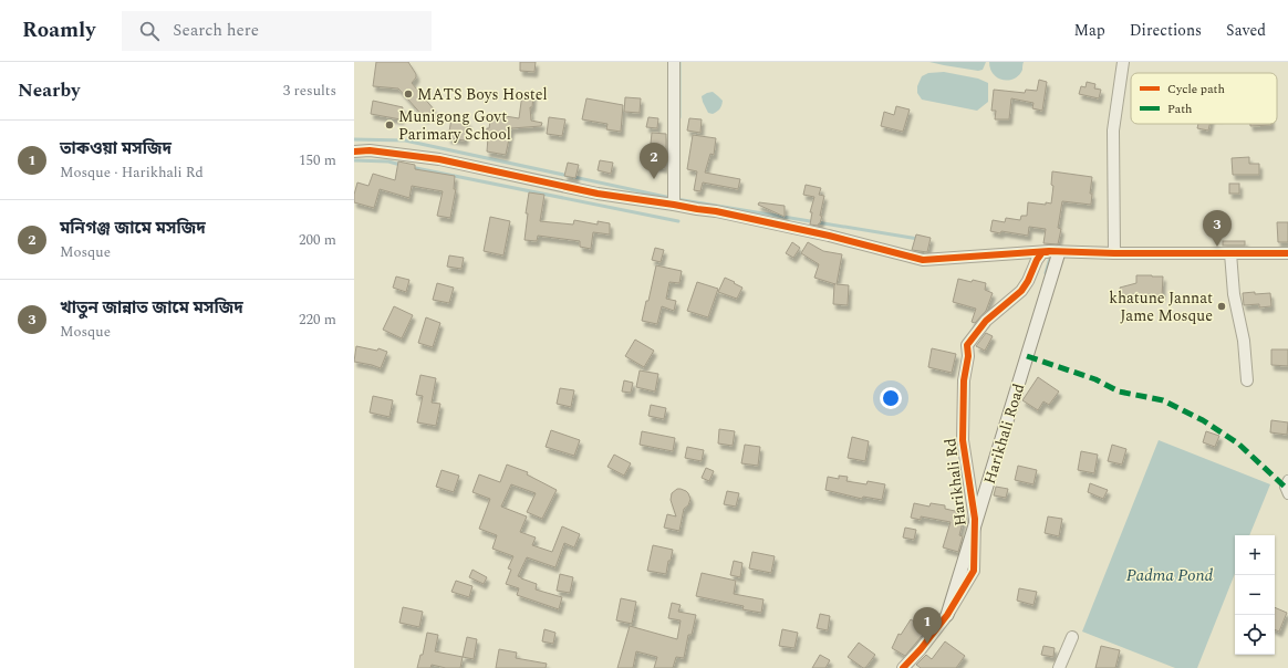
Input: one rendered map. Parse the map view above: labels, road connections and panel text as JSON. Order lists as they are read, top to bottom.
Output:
{
  "streets": {
    "main road": ["Harikhali Road"],
    "street": ["Harikhali Rd"]
  },
  "crossings": [
    ["Harikhali Road", "Harikhali Rd"]
  ],
  "water": ["Padma Pond"],
  "places": ["MATS Boys Hostel", "Munigong Govt Parimary School", "khatune Jannat Jame Mosque"],
  "legend": ["Cycle path", "Path"],
  "page": {
    "header": "Roamly",
    "search": "Search here",
    "nav": ["Map", "Directions", "Saved"],
    "heading": ["Nearby", "3 results"],
    "list": [
      {
        "mark": "1",
        "name": "তাকওয়া মসজিদ",
        "note": "Mosque · Harikhali Rd",
        "value": "150 m"
      },
      {
        "mark": "2",
        "name": "মনিগঞ্জ জামে মসজিদ",
        "note": "Mosque",
        "value": "200 m"
      },
      {
        "mark": "3",
        "name": "খাতুন জান্নাত জামে মসজিদ",
        "note": "Mosque",
        "value": "220 m"
      }
    ],
    "pins": ["2", "3", "1"],
    "map_buttons": ["+", "−"]
  }
}
